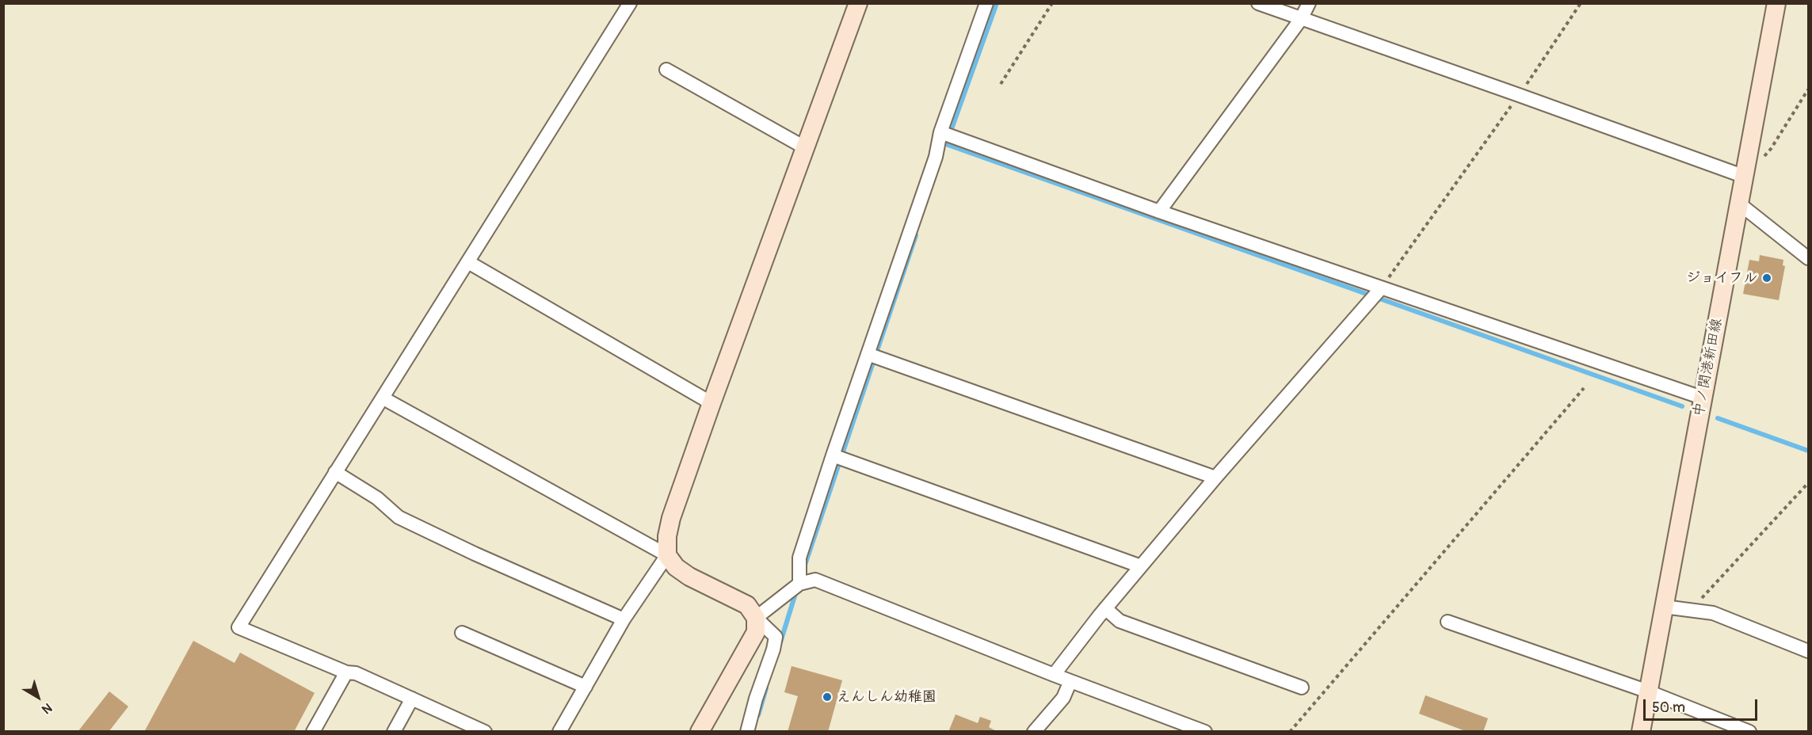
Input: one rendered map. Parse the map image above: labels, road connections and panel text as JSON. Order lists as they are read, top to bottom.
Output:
{
  "streets": {
    "street": ["中ノ関港新田線"]
  },
  "places": ["ジョイフル", "えんしん幼稚園"],
  "scale_bar": "50 m",
  "north": "bottom right"
}
